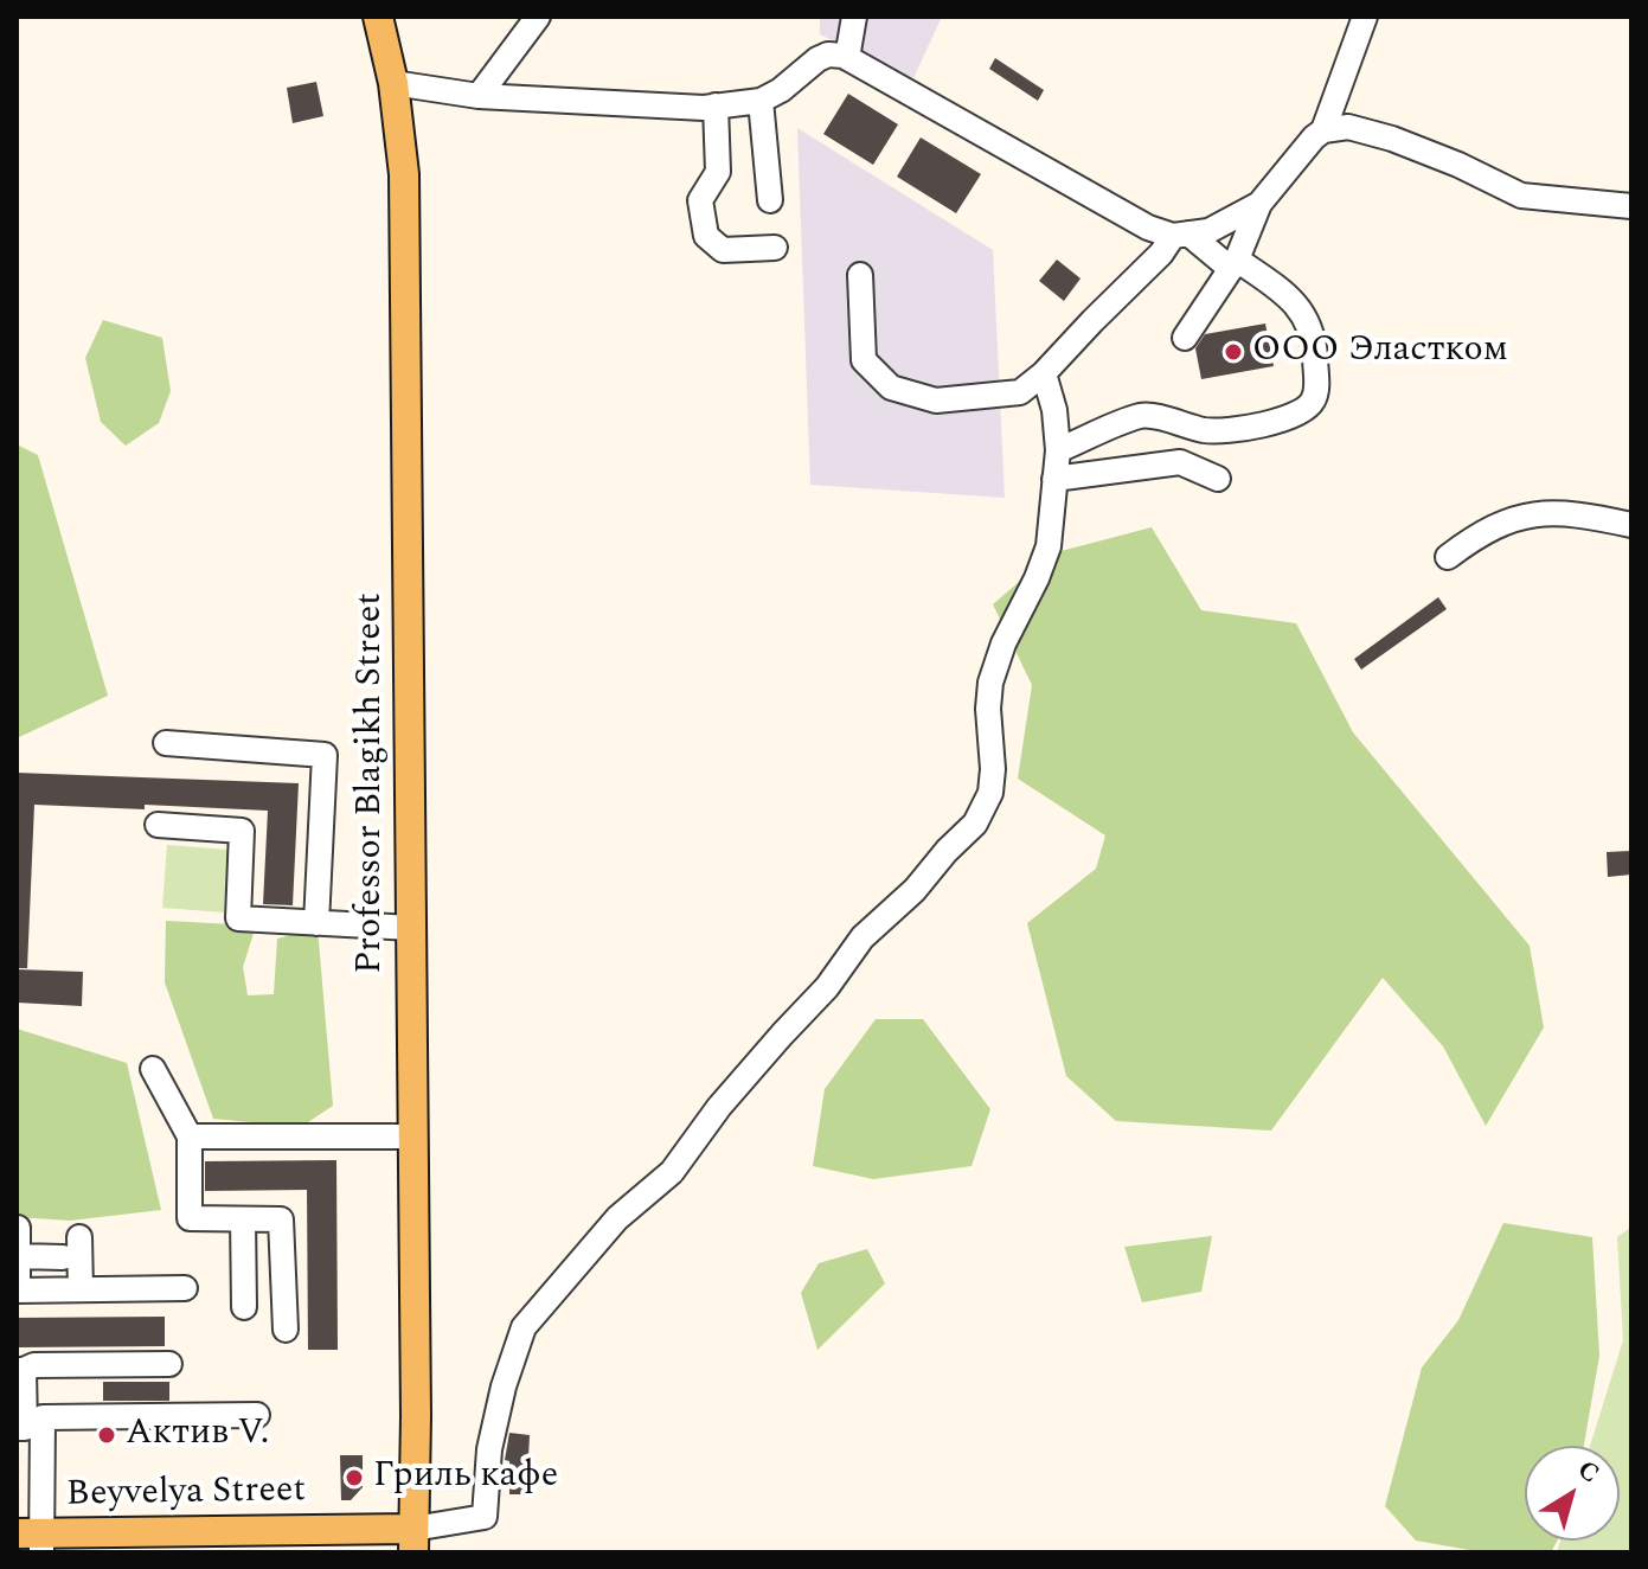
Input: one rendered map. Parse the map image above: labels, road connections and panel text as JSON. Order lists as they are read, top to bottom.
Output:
{
  "streets": {
    "main road": ["Professor Blagikh Street", "Beyvelya Street"]
  },
  "crossings": [
    ["Professor Blagikh Street", "Beyvelya Street"]
  ],
  "places": ["ООО Эластком", "Актив V.", "Гриль кафе"],
  "north": "top right"
}
